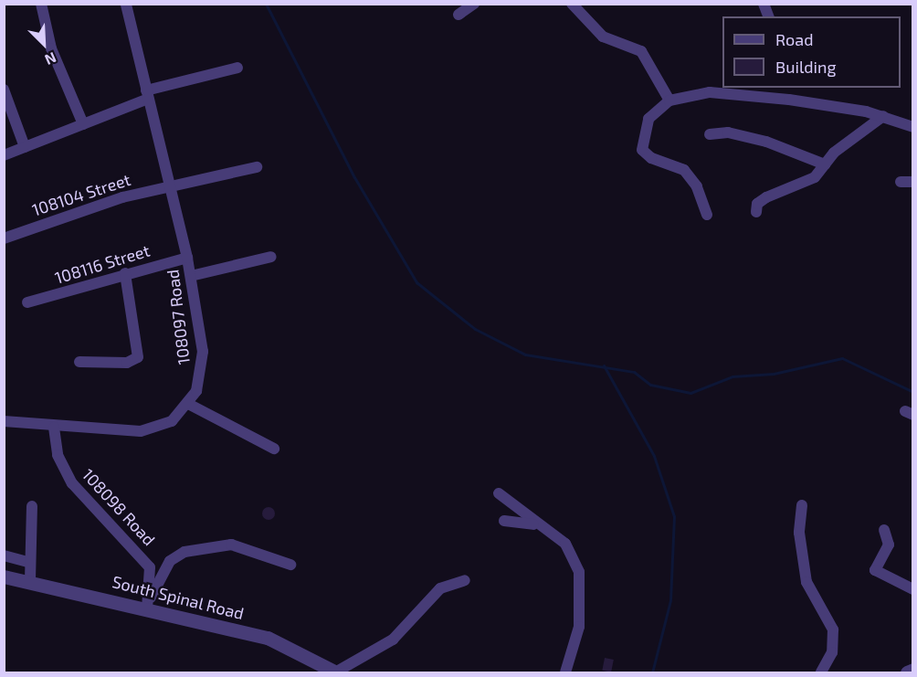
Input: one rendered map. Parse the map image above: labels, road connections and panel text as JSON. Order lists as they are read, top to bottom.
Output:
{
  "streets": {
    "street": [
      "108104 Street",
      "108116 Street",
      "108097 Road",
      "108098 Road",
      "South Spinal Road"
    ]
  },
  "crossings": [
    ["108104 Street", "108097 Road"],
    ["108116 Street", "108097 Road"],
    ["108098 Road", "South Spinal Road"]
  ],
  "legend": ["Road", "Building"],
  "north": "bottom right"
}
